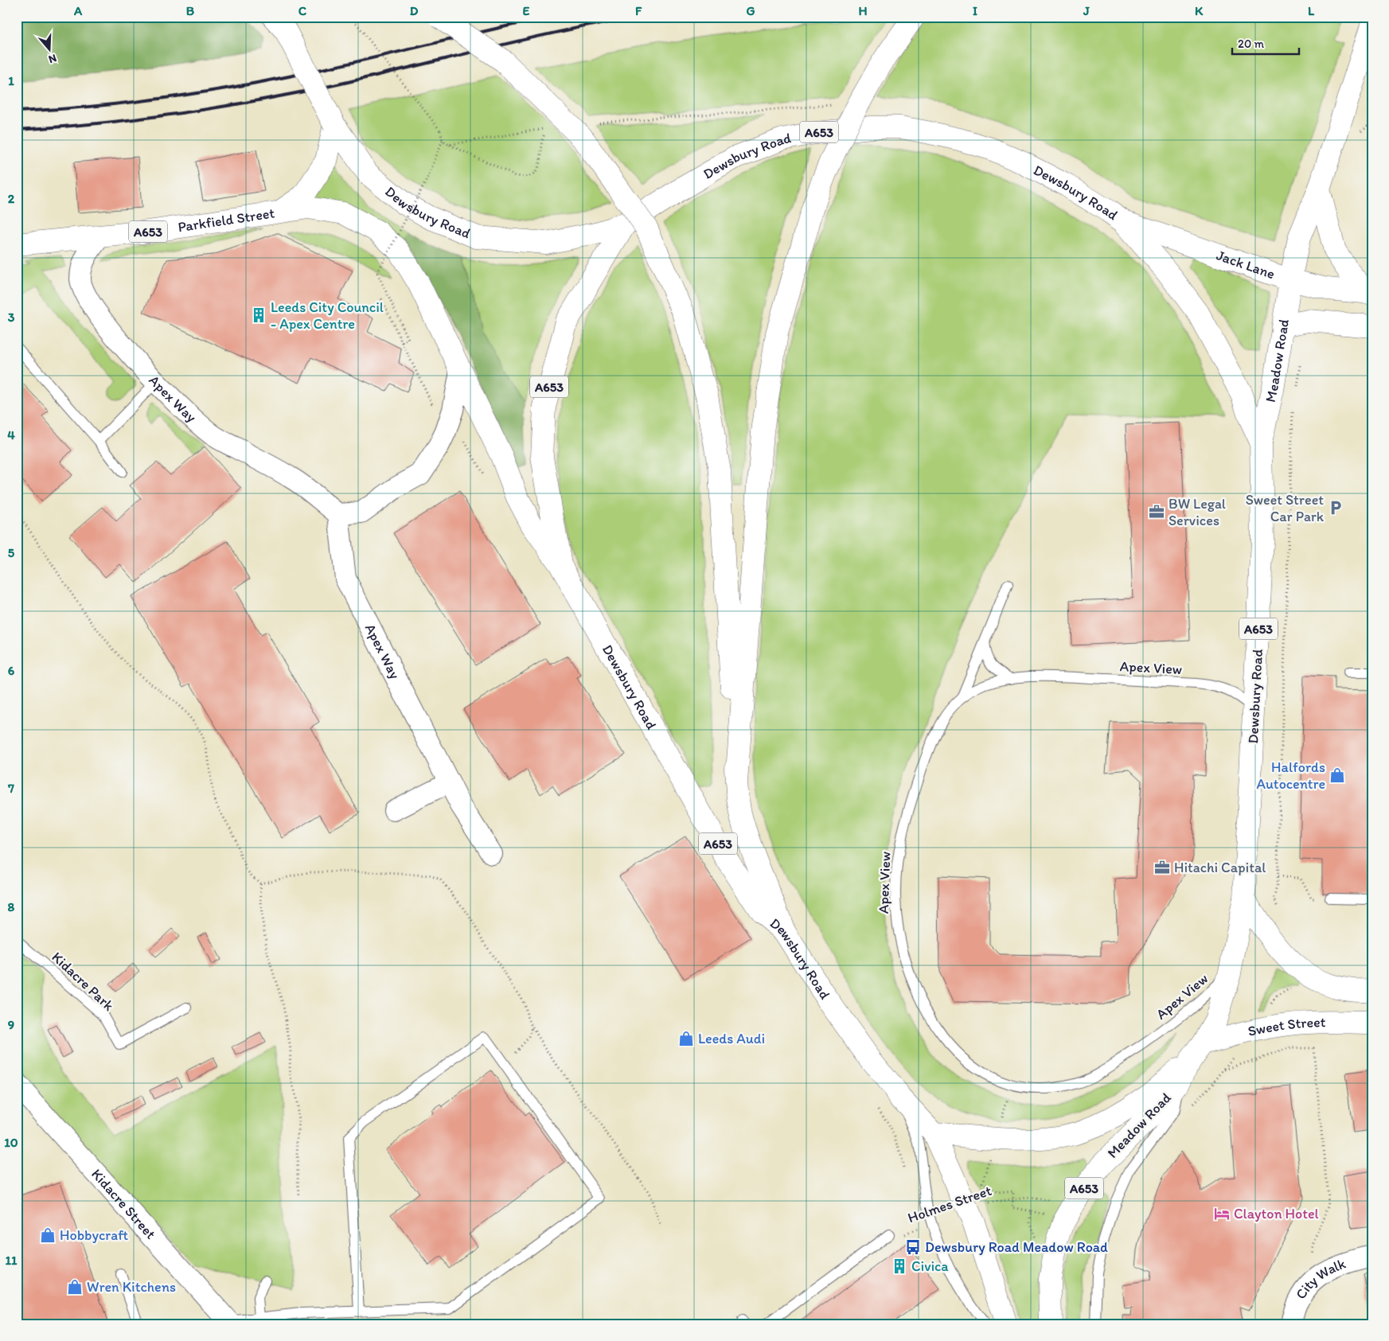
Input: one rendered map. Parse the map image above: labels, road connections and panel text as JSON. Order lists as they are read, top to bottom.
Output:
{
  "streets": {
    "main road": [
      "A653",
      "Dewsbury Road",
      "Parkfield Street",
      "Jack Lane",
      "Meadow Road",
      "Sweet Street"
    ],
    "street": ["Apex Way", "Kidacre Street", "City Walk"],
    "lane": ["Apex View", "Kidacre Park"],
    "path": ["Holmes Street"]
  },
  "crossings": [
    ["A653", "Dewsbury Road"],
    ["A653", "Parkfield Street"],
    ["A653", "Meadow Road"],
    ["A653", "Sweet Street"],
    ["Dewsbury Road", "Parkfield Street"],
    ["Dewsbury Road", "Jack Lane"],
    ["Dewsbury Road", "Meadow Road"],
    ["Dewsbury Road", "Apex View"],
    ["Dewsbury Road", "Sweet Street"],
    ["Dewsbury Road", "Holmes Street"],
    ["Parkfield Street", "Apex Way"],
    ["Jack Lane", "Meadow Road"],
    ["Meadow Road", "Sweet Street"],
    ["Meadow Road", "Holmes Street"]
  ],
  "places": {
    "building": ["Leeds City Council - Apex Centre", "Civica"],
    "parking": ["Sweet Street Car Park"],
    "office": ["BW Legal Services", "Hitachi Capital"],
    "shop": [
      "Halfords Autocentre",
      "Leeds Audi",
      "Hobbycraft",
      "Wren Kitchens"
    ],
    "hotel": ["Clayton Hotel"],
    "bus stop": ["Dewsbury Road Meadow Road"]
  },
  "scale_bar": "20 m",
  "north": "bottom",
  "grid": {
    "columns": [
      "A",
      "B",
      "C",
      "D",
      "E",
      "F",
      "G",
      "H",
      "I",
      "J",
      "K",
      "L"
    ],
    "rows": [
      "1",
      "2",
      "3",
      "4",
      "5",
      "6",
      "7",
      "8",
      "9",
      "10",
      "11"
    ]
  }
}
